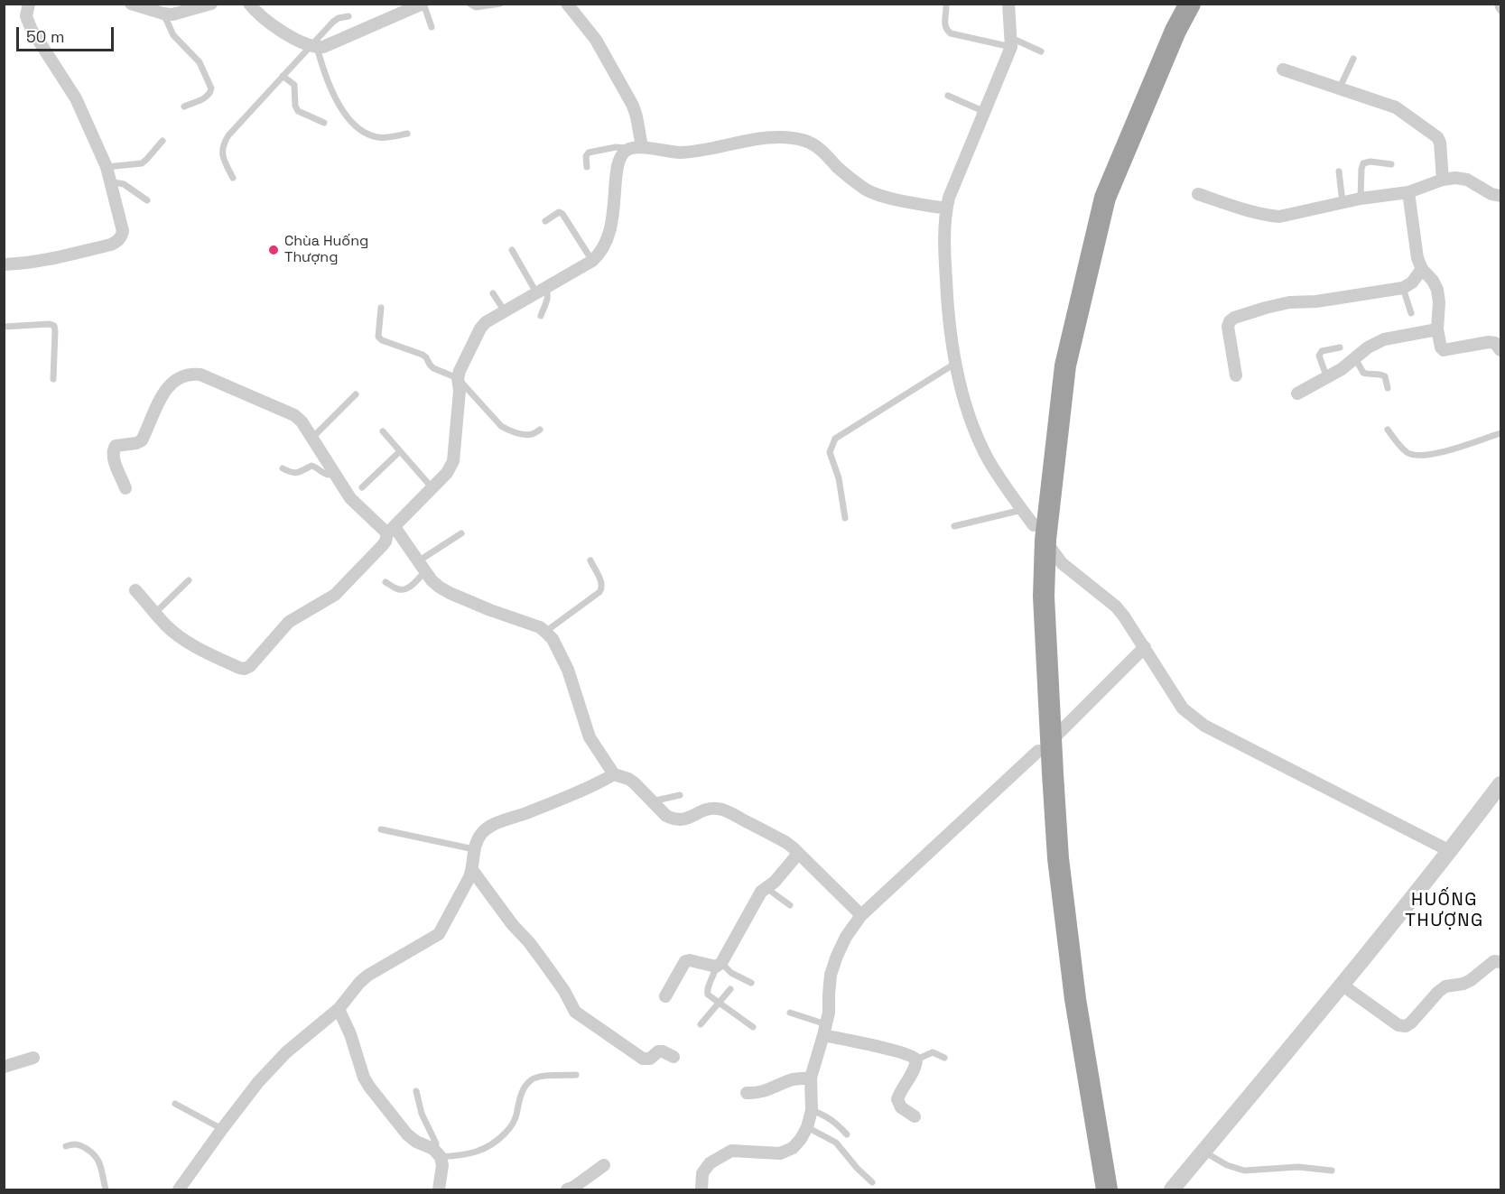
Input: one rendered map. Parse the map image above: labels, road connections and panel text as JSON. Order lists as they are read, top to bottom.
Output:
{
  "districts": ["HUỐNG THƯỢNG"],
  "places": ["Chùa Huống Thượng"],
  "scale_bar": "50 m"
}
